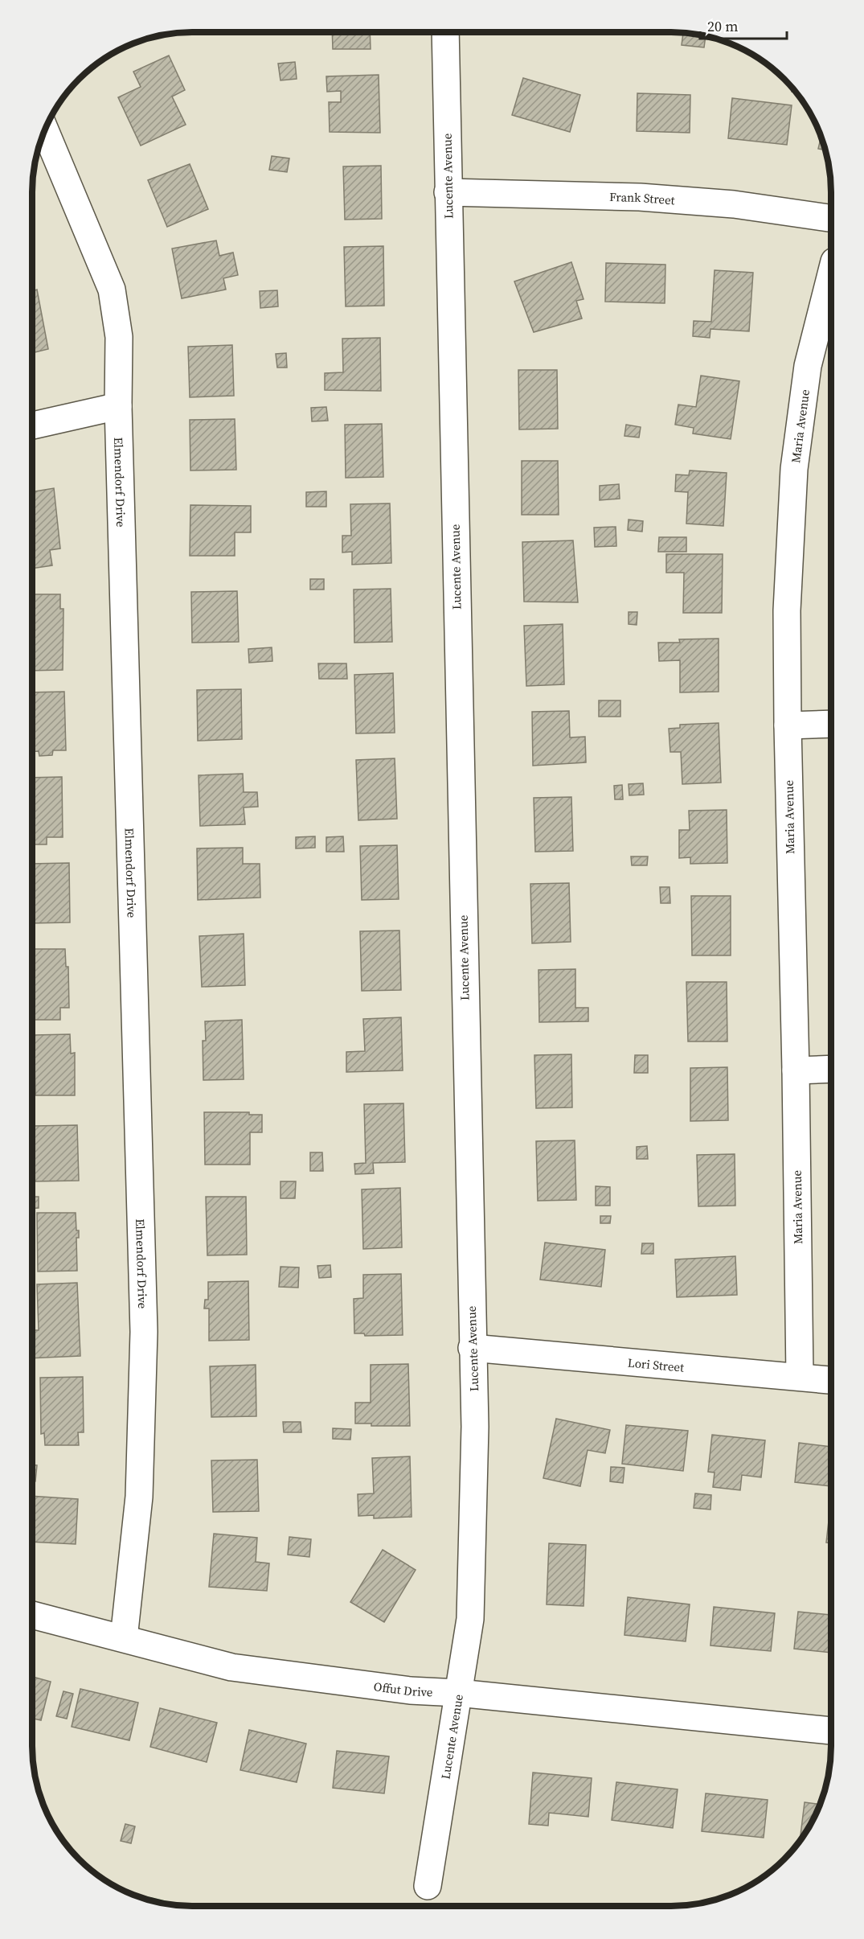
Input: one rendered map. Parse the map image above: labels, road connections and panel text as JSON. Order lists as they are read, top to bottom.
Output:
{
  "streets": {
    "street": [
      "Lucente Avenue",
      "Frank Street",
      "Maria Avenue",
      "Elmendorf Drive",
      "Lori Street",
      "Offut Drive"
    ]
  },
  "crossings": [
    ["Lucente Avenue", "Frank Street"],
    ["Lucente Avenue", "Lori Street"],
    ["Lucente Avenue", "Offut Drive"],
    ["Maria Avenue", "Lori Street"],
    ["Elmendorf Drive", "Offut Drive"]
  ],
  "scale_bar": "20 m"
}
